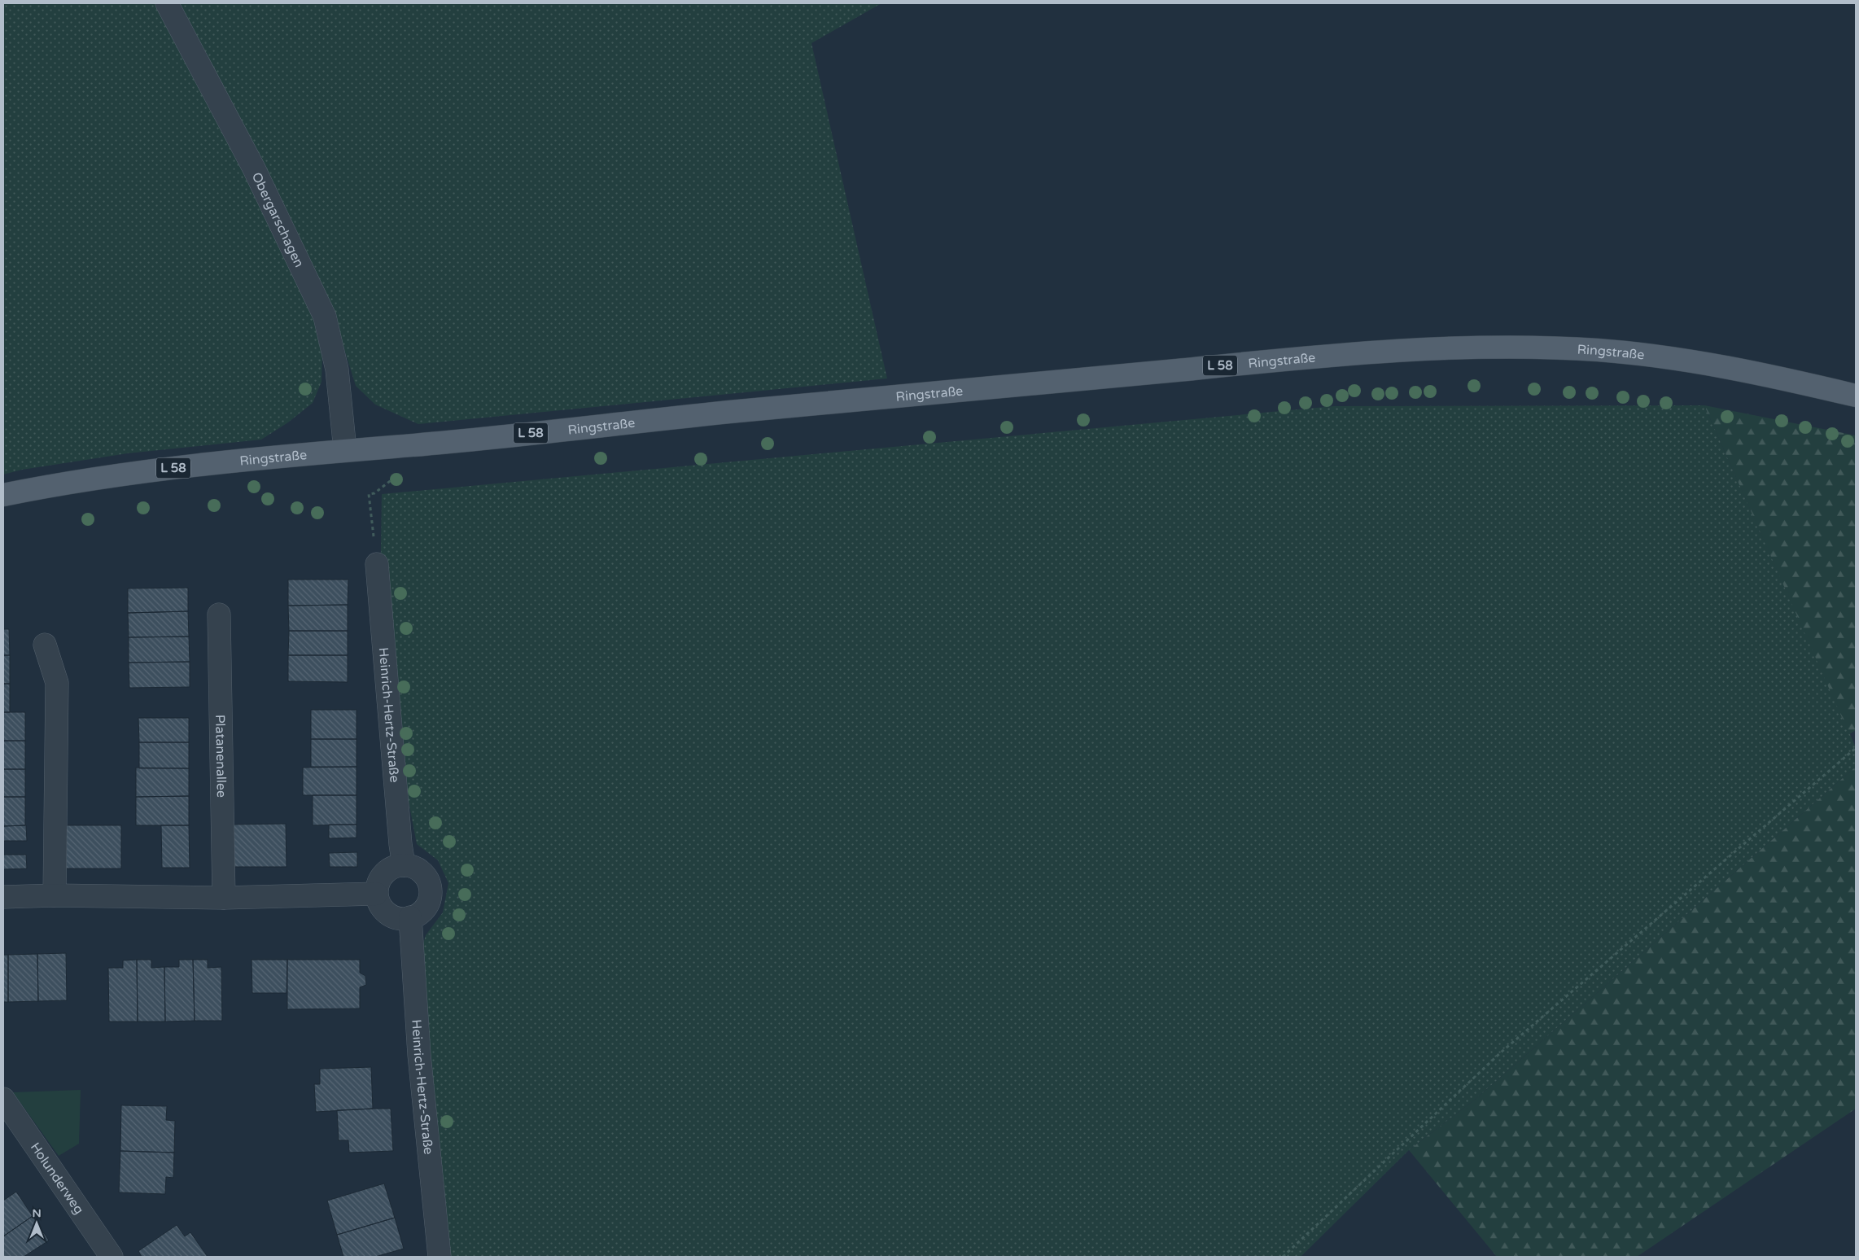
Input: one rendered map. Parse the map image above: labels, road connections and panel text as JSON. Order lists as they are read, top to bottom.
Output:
{
  "streets": {
    "main road": ["Ringstraße", "L 58"],
    "street": [
      "Obergarschagen",
      "Heinrich-Hertz-Straße",
      "Platanenallee",
      "Holunderweg"
    ]
  },
  "crossings": [
    ["Obergarschagen", "Ringstraße"]
  ],
  "north": "top"
}
